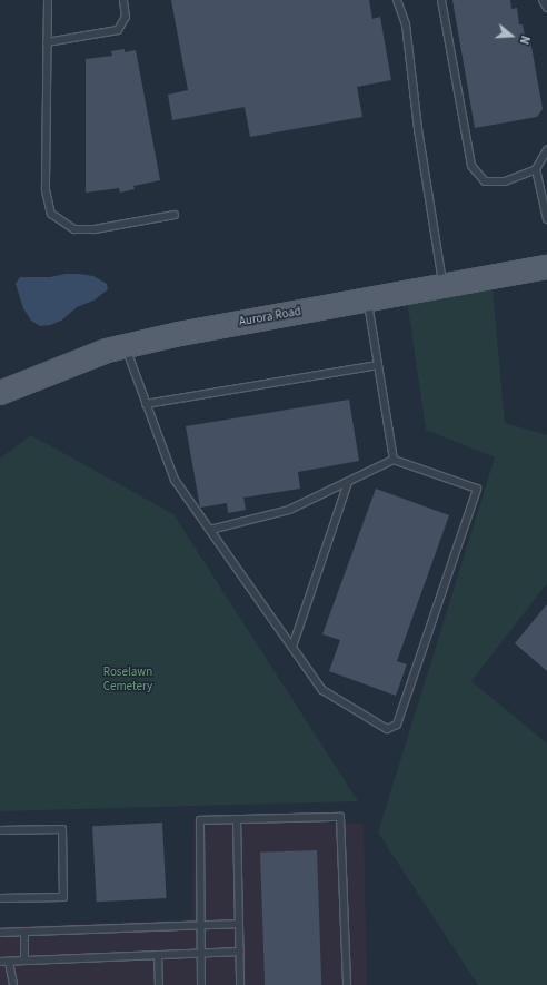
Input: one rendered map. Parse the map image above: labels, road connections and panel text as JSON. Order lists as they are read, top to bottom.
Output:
{
  "streets": {
    "main road": ["Aurora Road"]
  },
  "parks": ["Roselawn Cemetery"],
  "north": "right"
}
